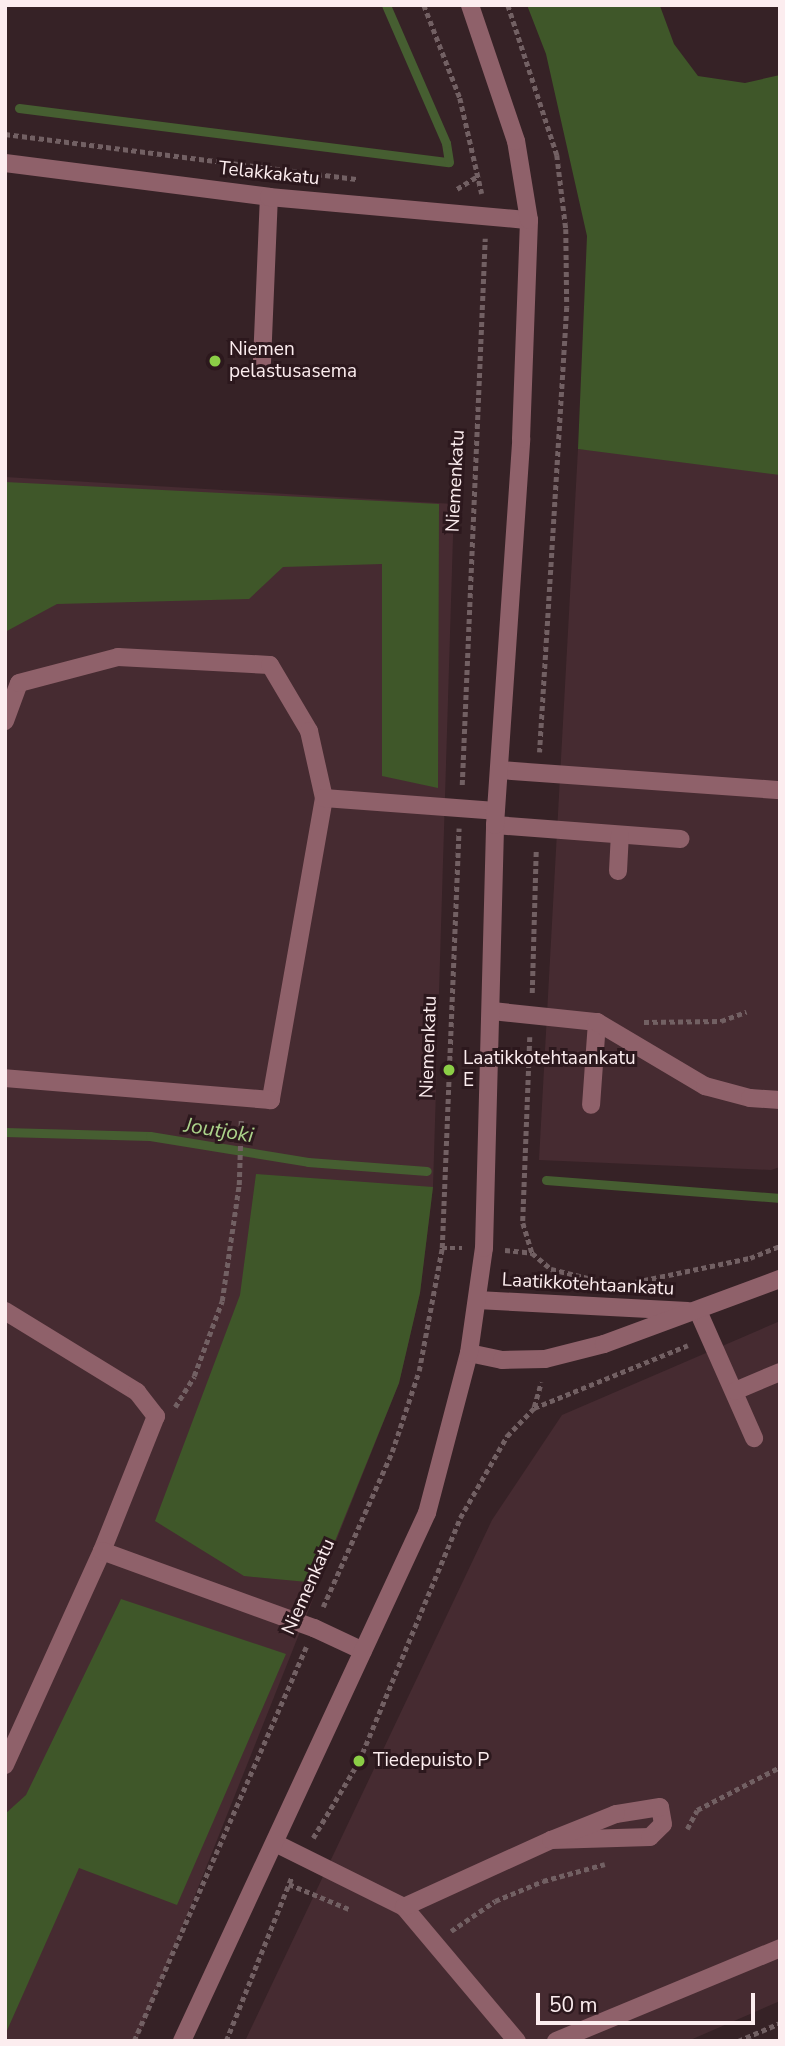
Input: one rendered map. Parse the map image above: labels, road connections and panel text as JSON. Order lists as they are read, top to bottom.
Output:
{
  "streets": {
    "street": ["Telakkakatu", "Laatikkotehtaankatu"],
    "path": ["Niemenkatu"]
  },
  "crossings": [
    ["Telakkakatu", "Niemenkatu"]
  ],
  "water": ["Joutjoki"],
  "places": ["Niemen pelastusasema", "Laatikkotehtaankatu E", "Tiedepuisto P"],
  "scale_bar": "50 m"
}
